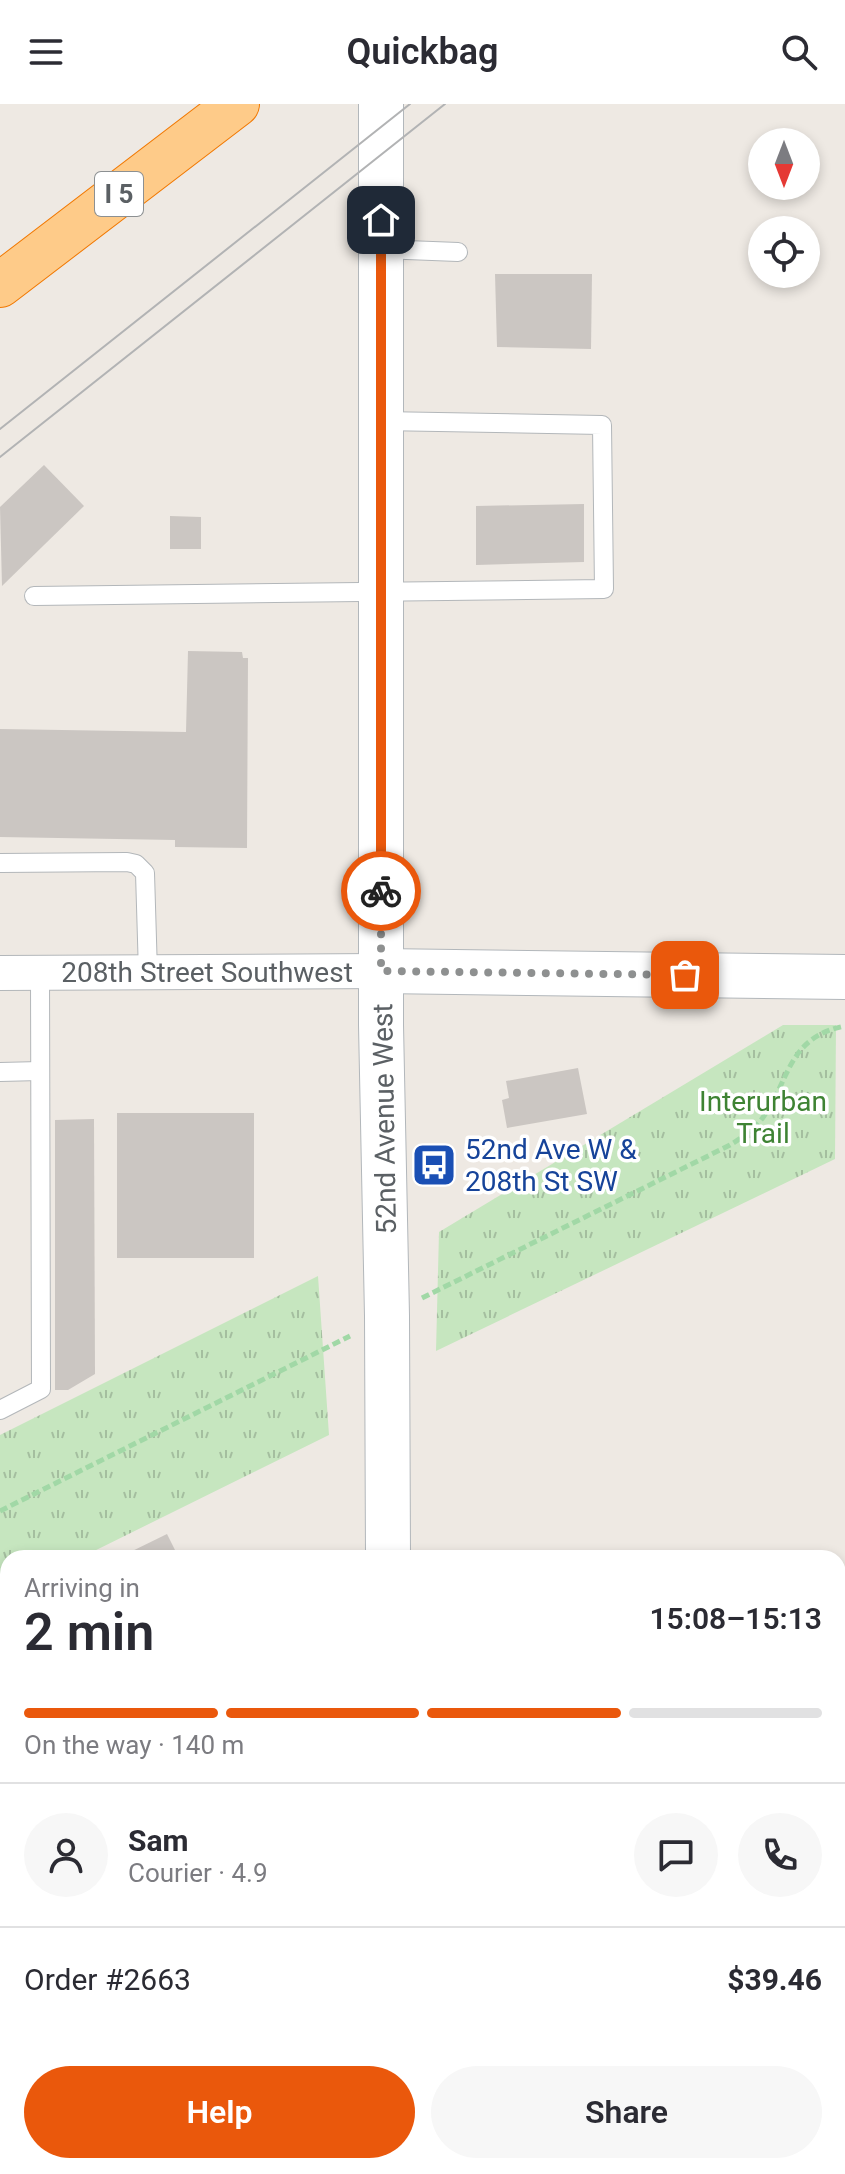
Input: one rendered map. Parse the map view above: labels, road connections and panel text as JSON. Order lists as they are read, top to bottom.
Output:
{
  "streets": {
    "highway": ["I 5"],
    "street": ["208th Street Southwest", "52nd Avenue West"]
  },
  "crossings": [
    ["208th Street Southwest", "52nd Avenue West"]
  ],
  "parks": ["Interurban Trail"],
  "places": {
    "bus stop": ["52nd Ave W & 208th St SW"]
  },
  "north": "bottom",
  "page": {
    "header": "Quickbag",
    "heading": ["2 min", "Arriving in", "15:08–15:13"],
    "panel": [
      "Sam",
      "Courier · 4.9",
      "Order #2663",
      "$39.46"
    ],
    "bar": "On the way · 140 m",
    "buttons": ["Help", "Share"]
  }
}
